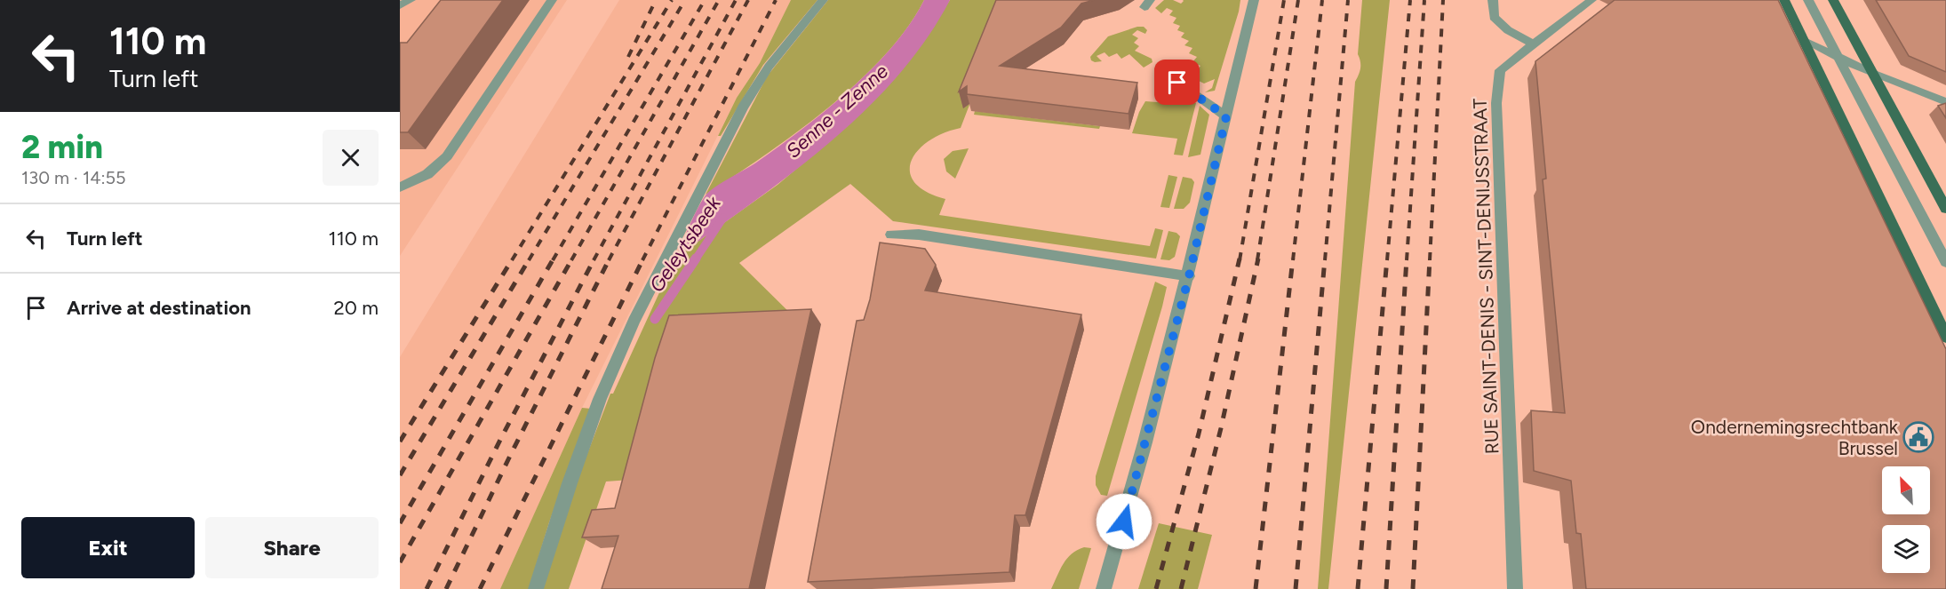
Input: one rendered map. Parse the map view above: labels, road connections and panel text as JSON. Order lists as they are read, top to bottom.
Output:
{
  "streets": {
    "street": ["RUE SAINT-DENIS - SINT-DENIJSSTRAAT"]
  },
  "water": ["Senne - Zenne", "Geleytsbeek"],
  "places": {
    "public building": ["Ondernemingsrechtbank Brussel"]
  },
  "north": "top left",
  "page": {
    "turn": ["110 m", "Turn left"],
    "heading": ["2 min", "130 m · 14:55"],
    "list": [
      {
        "name": "Turn left",
        "value": "110 m"
      },
      {
        "name": "Arrive at destination",
        "value": "20 m"
      }
    ],
    "buttons": ["Exit", "Share"]
  }
}
